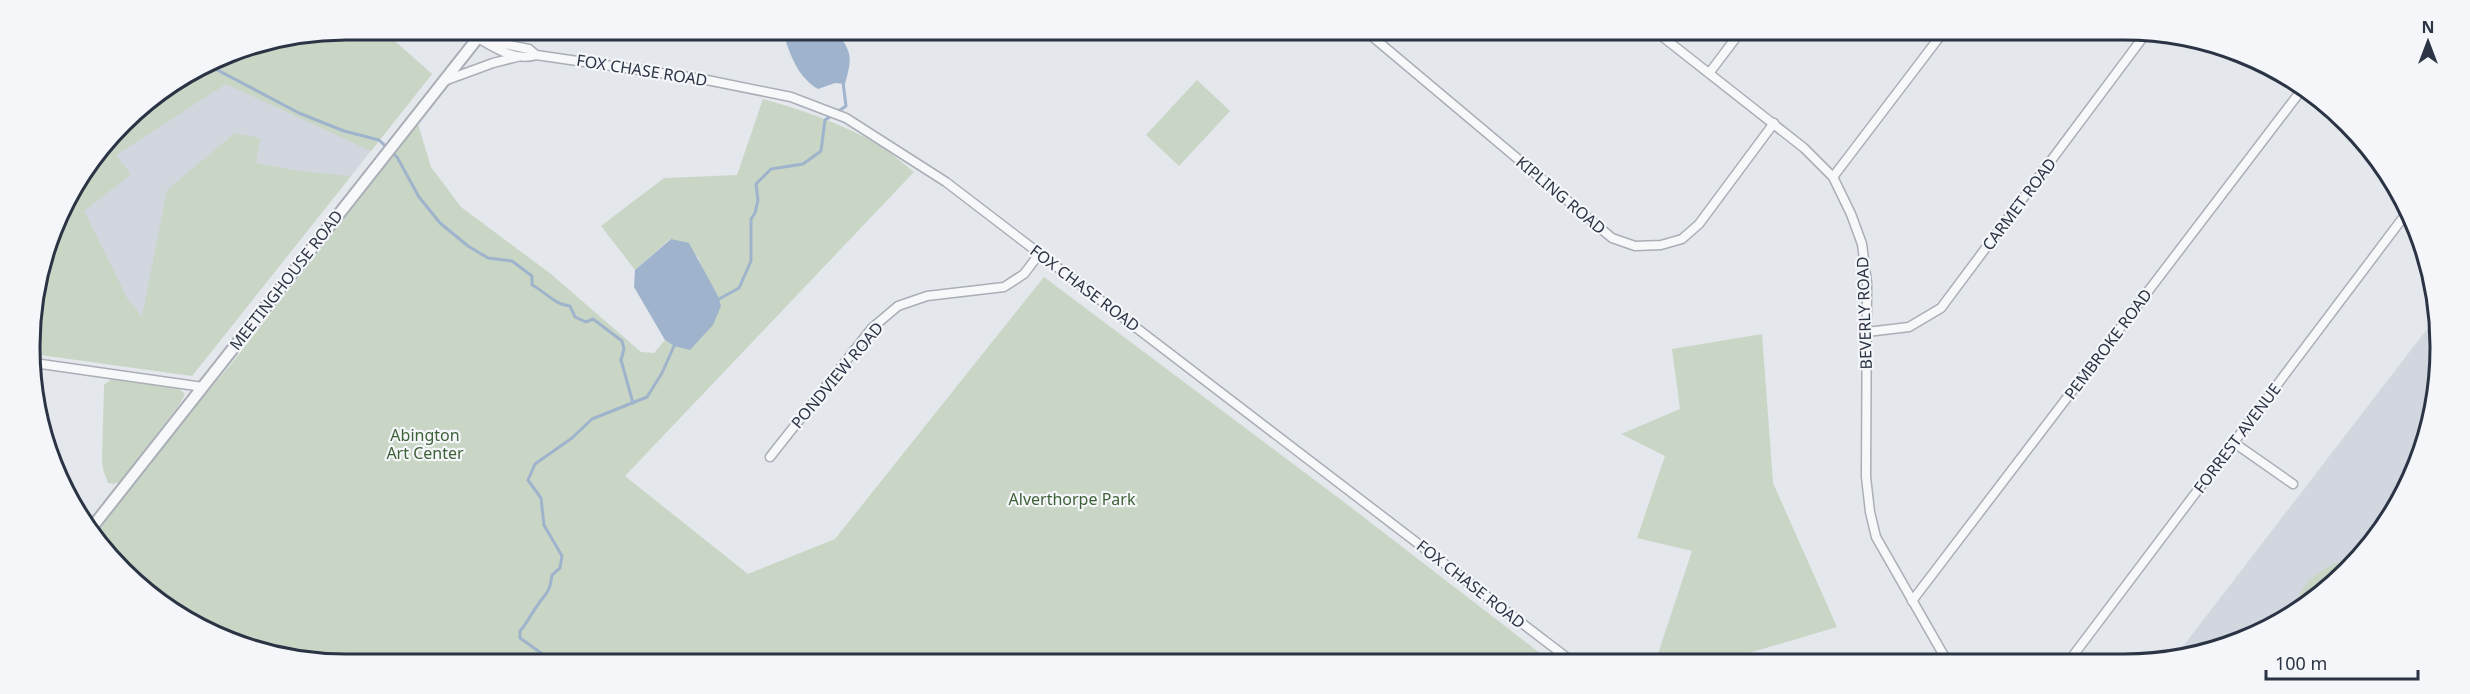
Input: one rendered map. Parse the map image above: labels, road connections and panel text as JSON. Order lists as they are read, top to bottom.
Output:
{
  "streets": {
    "street": [
      "FOX CHASE ROAD",
      "KIPLING ROAD",
      "CARMET ROAD",
      "MEETINGHOUSE ROAD",
      "BEVERLY ROAD",
      "PEMBROKE ROAD",
      "PONDVIEW ROAD",
      "FORREST AVENUE"
    ]
  },
  "crossings": [
    ["FOX CHASE ROAD", "MEETINGHOUSE ROAD"],
    ["FOX CHASE ROAD", "PONDVIEW ROAD"],
    ["KIPLING ROAD", "BEVERLY ROAD"],
    ["CARMET ROAD", "BEVERLY ROAD"],
    ["BEVERLY ROAD", "PEMBROKE ROAD"]
  ],
  "parks": ["Abington Art Center", "Alverthorpe Park"],
  "scale_bar": "100 m",
  "north": "top"
}
